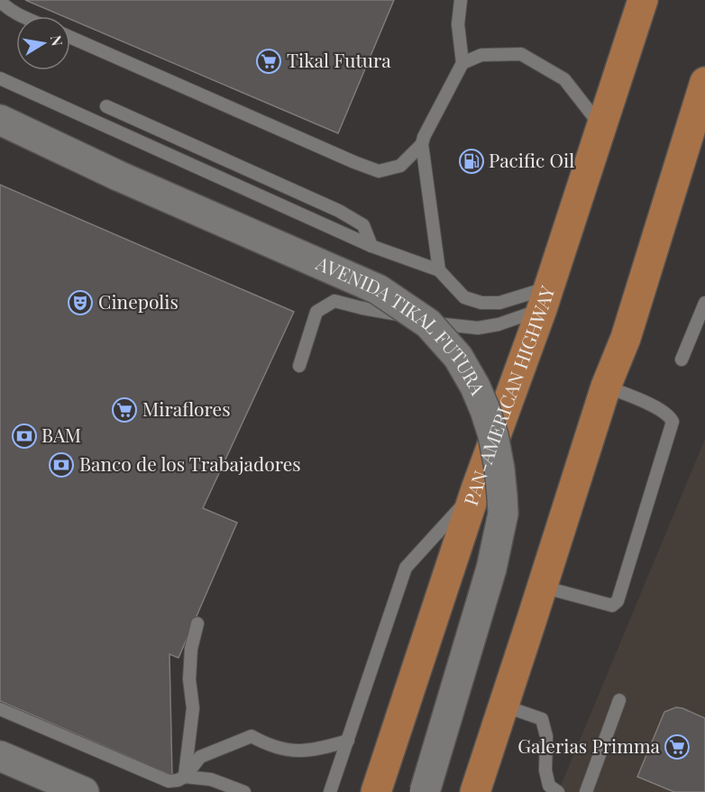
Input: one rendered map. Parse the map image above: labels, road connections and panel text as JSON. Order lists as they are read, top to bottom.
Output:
{
  "streets": {
    "highway": ["PAN-AMERICAN HIGHWAY"],
    "street": ["AVENIDA TIKAL FUTURA"]
  },
  "places": {
    "supermarket": ["Tikal Futura", "Miraflores", "Galerias Primma"],
    "fuel station": ["Pacific Oil"],
    "theatre": ["Cinepolis"],
    "bank": ["BAM", "Banco de los Trabajadores"]
  },
  "north": "right"
}
